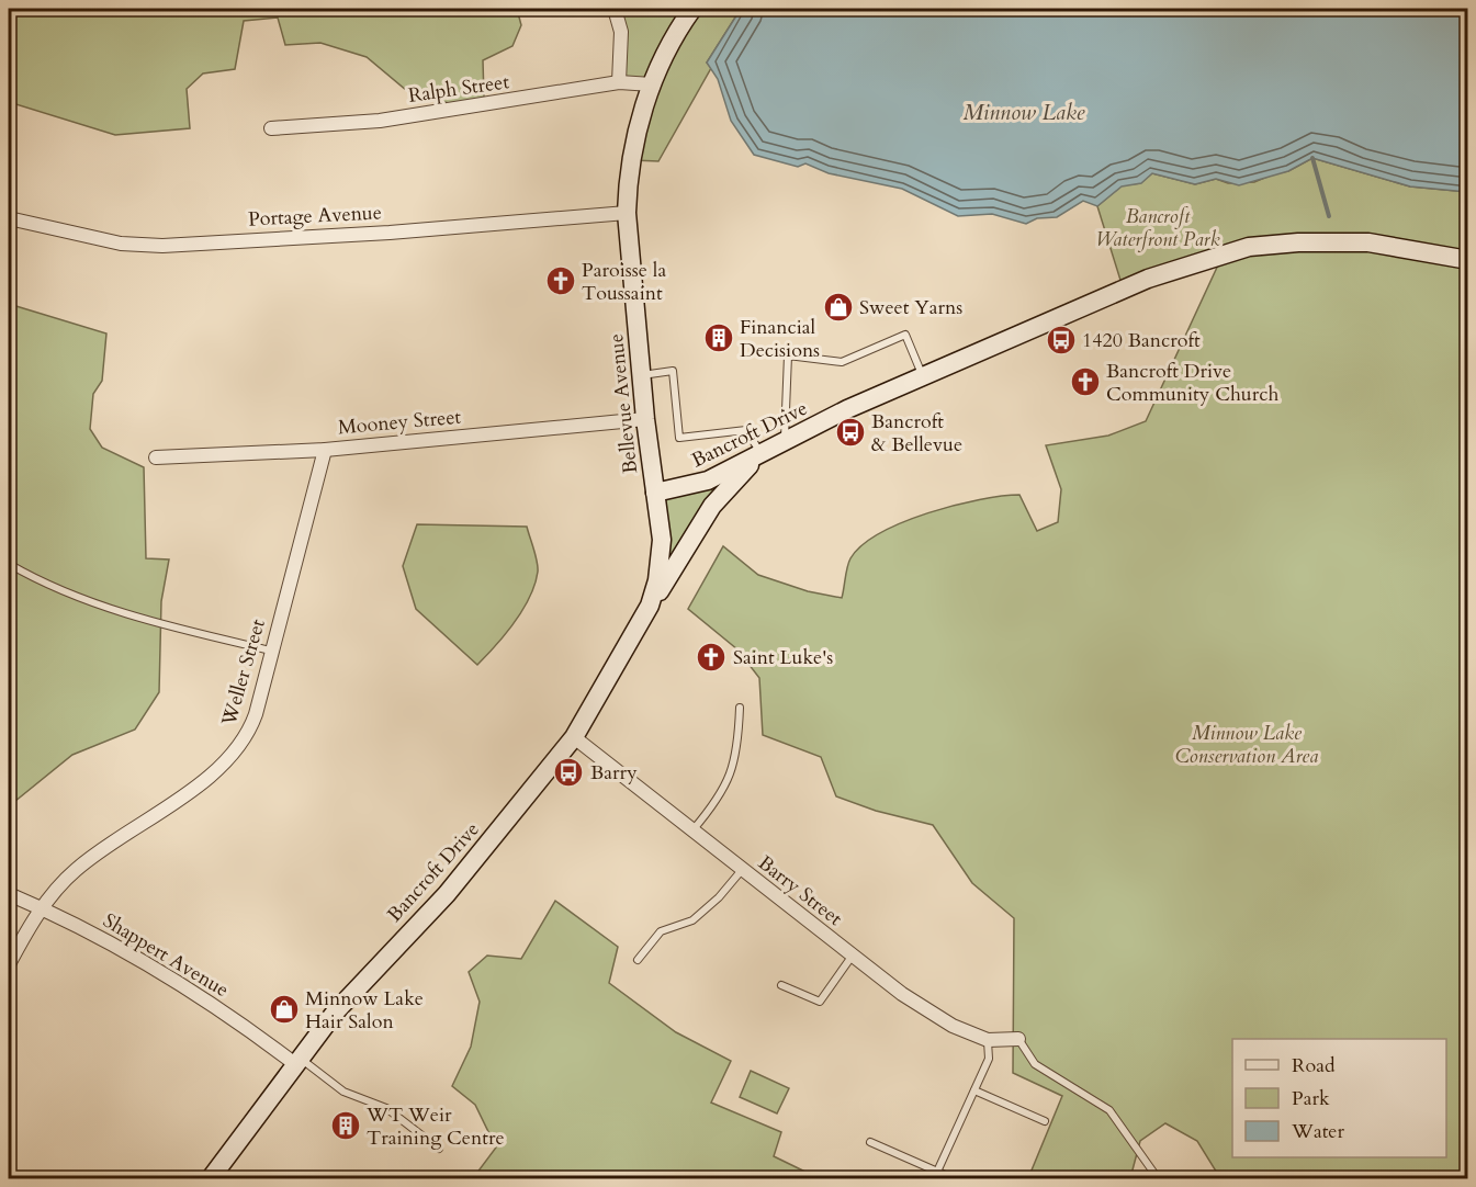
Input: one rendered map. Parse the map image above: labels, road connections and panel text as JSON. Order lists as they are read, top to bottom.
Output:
{
  "streets": {
    "main road": ["Bellevue Avenue", "Bancroft Drive"],
    "street": [
      "Ralph Street",
      "Portage Avenue",
      "Mooney Street",
      "Weller Street",
      "Barry Street",
      "Shappert Avenue"
    ]
  },
  "crossings": [
    ["Ralph Street", "Bellevue Avenue"],
    ["Portage Avenue", "Bellevue Avenue"],
    ["Bellevue Avenue", "Mooney Street"],
    ["Bellevue Avenue", "Bancroft Drive"],
    ["Mooney Street", "Weller Street"],
    ["Bancroft Drive", "Barry Street"],
    ["Bancroft Drive", "Shappert Avenue"],
    ["Weller Street", "Shappert Avenue"]
  ],
  "water": ["Minnow Lake"],
  "parks": ["Bancroft Waterfront Park", "Minnow Lake Conservation Area"],
  "places": {
    "church": ["Paroisse la Toussaint", "Bancroft Drive Community Church", "Saint Luke's"],
    "shop": ["Sweet Yarns", "Minnow Lake Hair Salon"],
    "building": ["Financial Decisions", "WT Weir Training Centre"],
    "bus stop": ["1420 Bancroft", "Bancroft & Bellevue", "Barry"]
  },
  "legend": ["Road", "Park", "Water"]
}
